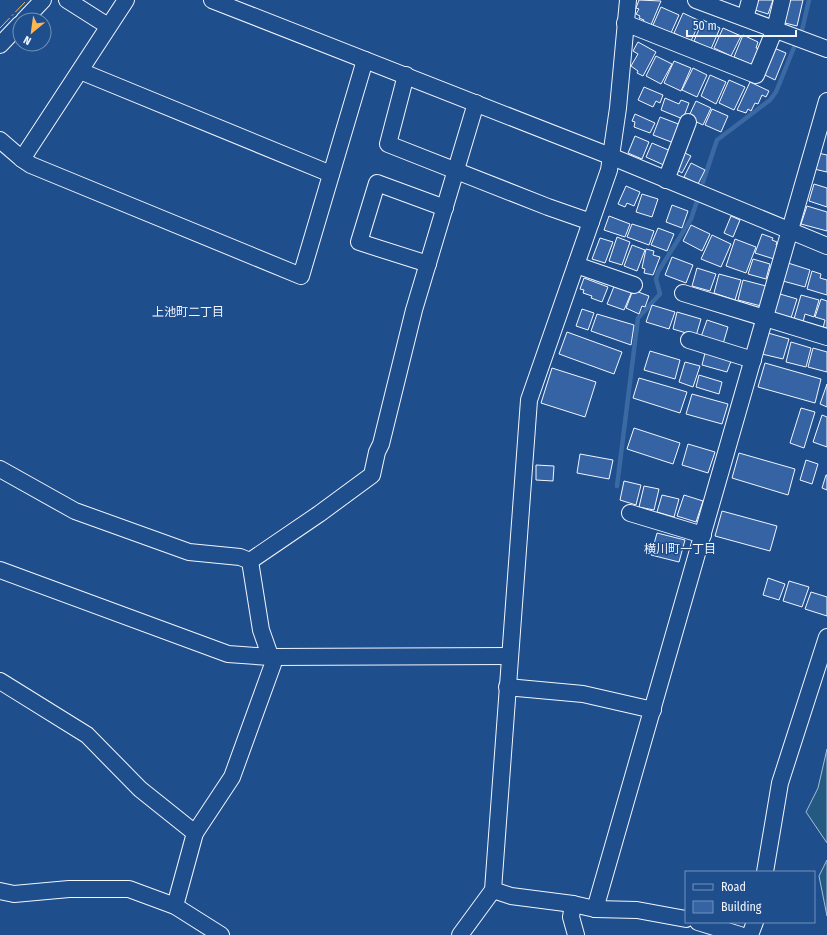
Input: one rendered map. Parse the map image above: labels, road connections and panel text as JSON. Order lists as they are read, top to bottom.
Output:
{
  "districts": ["上池町二丁目", "横川町一丁目"],
  "legend": ["Road", "Building"],
  "scale_bar": "50 m",
  "north": "bottom left"
}
